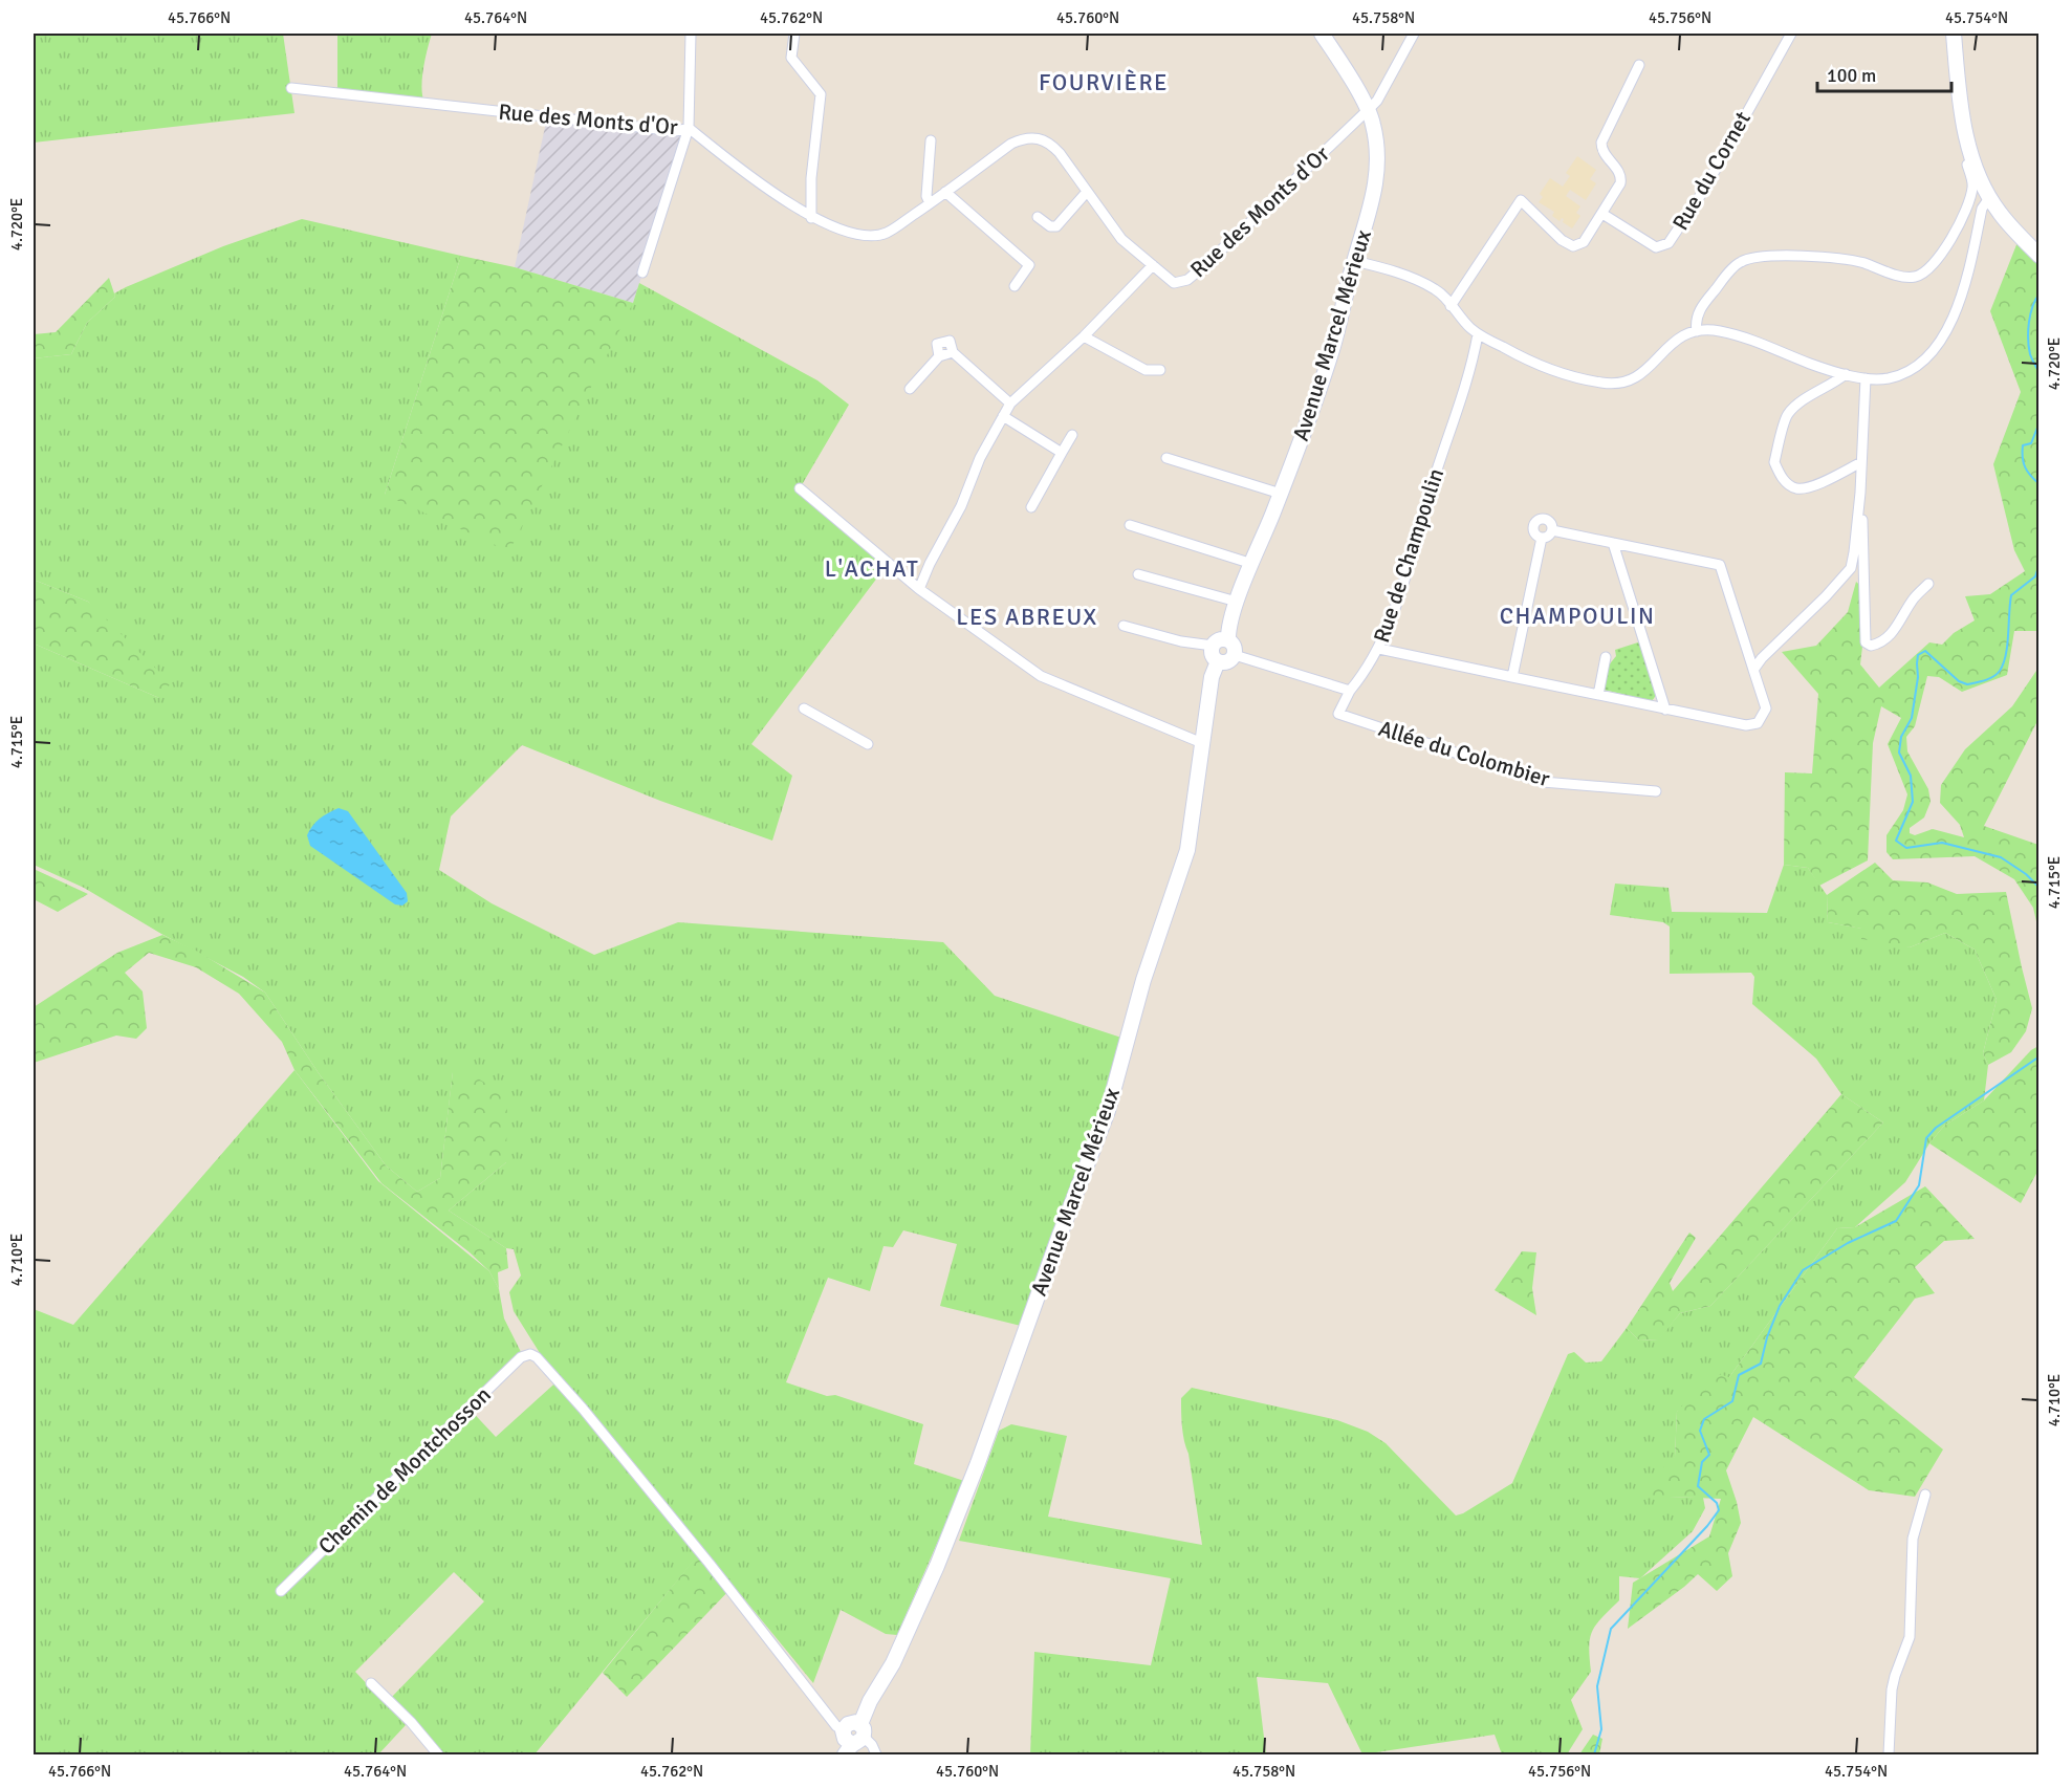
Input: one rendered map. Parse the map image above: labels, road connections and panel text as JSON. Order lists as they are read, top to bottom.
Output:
{
  "streets": {
    "main road": ["Avenue Marcel Mérieux"],
    "street": [
      "Rue des Monts d'Or",
      "Rue du Cornet",
      "Rue de Champoulin",
      "Allée du Colombier",
      "Chemin de Montchosson"
    ]
  },
  "crossings": [
    ["Rue des Monts d'Or", "Avenue Marcel Mérieux"],
    ["Avenue Marcel Mérieux", "Chemin de Montchosson"],
    ["Rue de Champoulin", "Allée du Colombier"]
  ],
  "districts": [
    "FOURVIÈRE",
    "L'ACHAT",
    "CHAMPOULIN",
    "LES ABREUX"
  ],
  "scale_bar": "100 m",
  "coordinates": [
    "45.766°N",
    "45.764°N",
    "45.762°N",
    "45.760°N",
    "45.758°N",
    "45.756°N",
    "45.754°N",
    "4.720°E",
    "4.715°E",
    "4.710°E"
  ]
}
